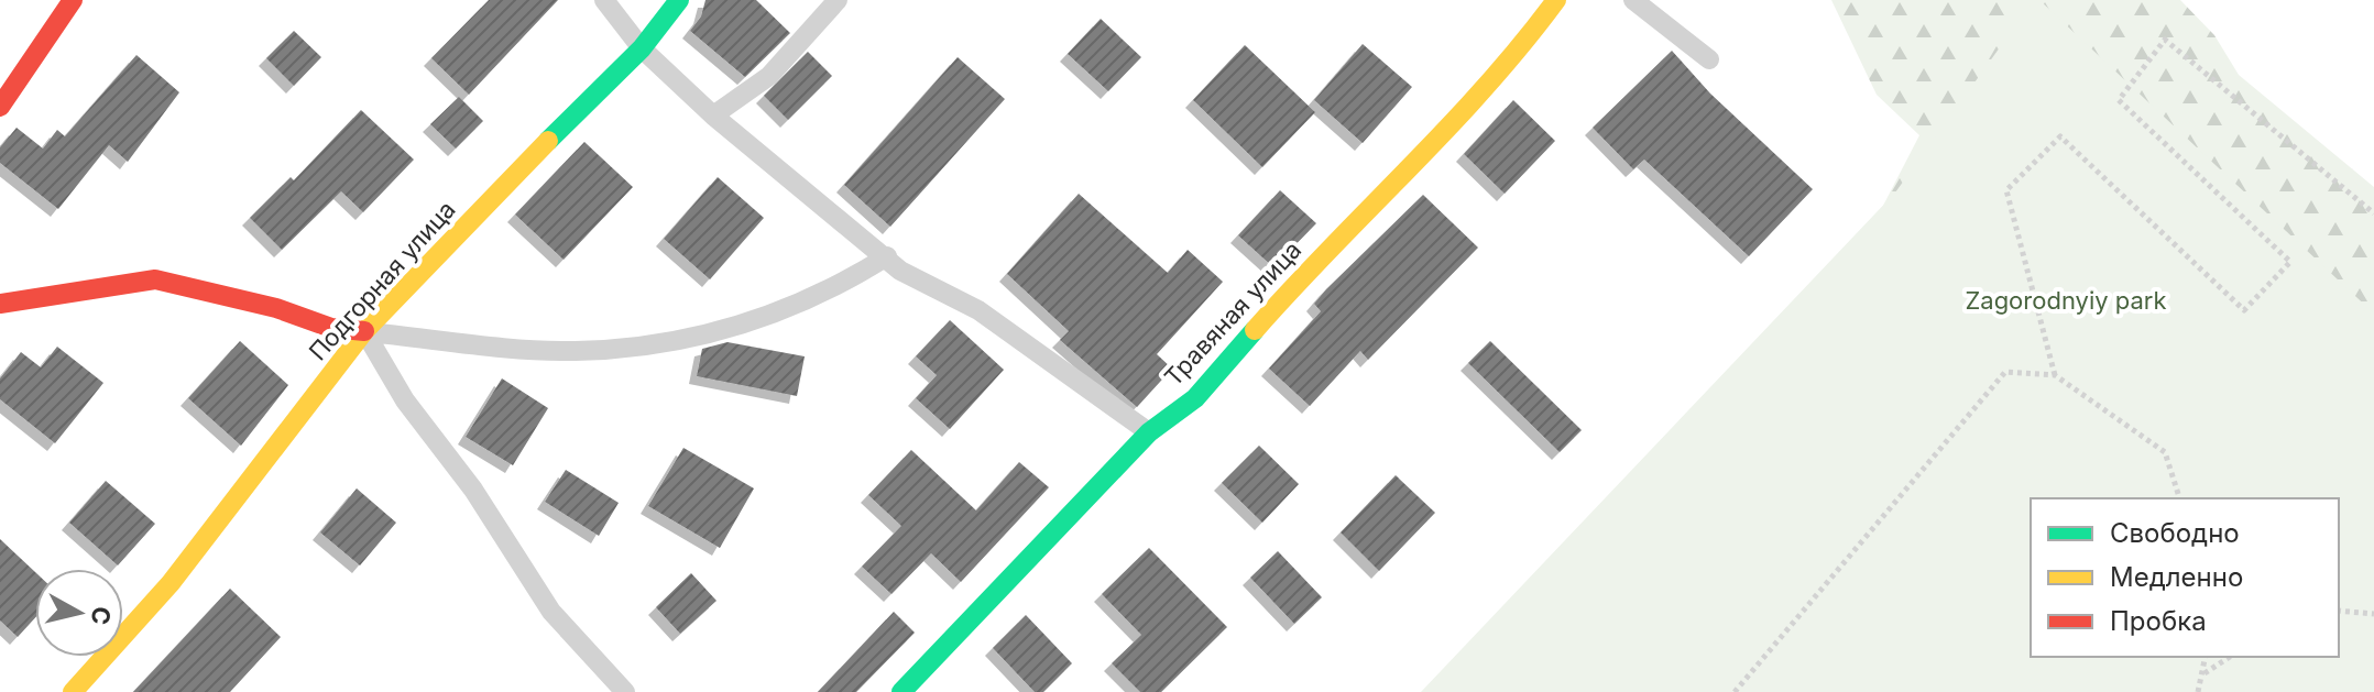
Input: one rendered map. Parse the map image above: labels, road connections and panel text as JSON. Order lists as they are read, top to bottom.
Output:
{
  "streets": {
    "street": ["Подгорная улица", "Травяная улица"]
  },
  "parks": ["Zagorodnyiy park"],
  "legend": ["Свободно", "Медленно", "Пробка"],
  "north": "right"
}
